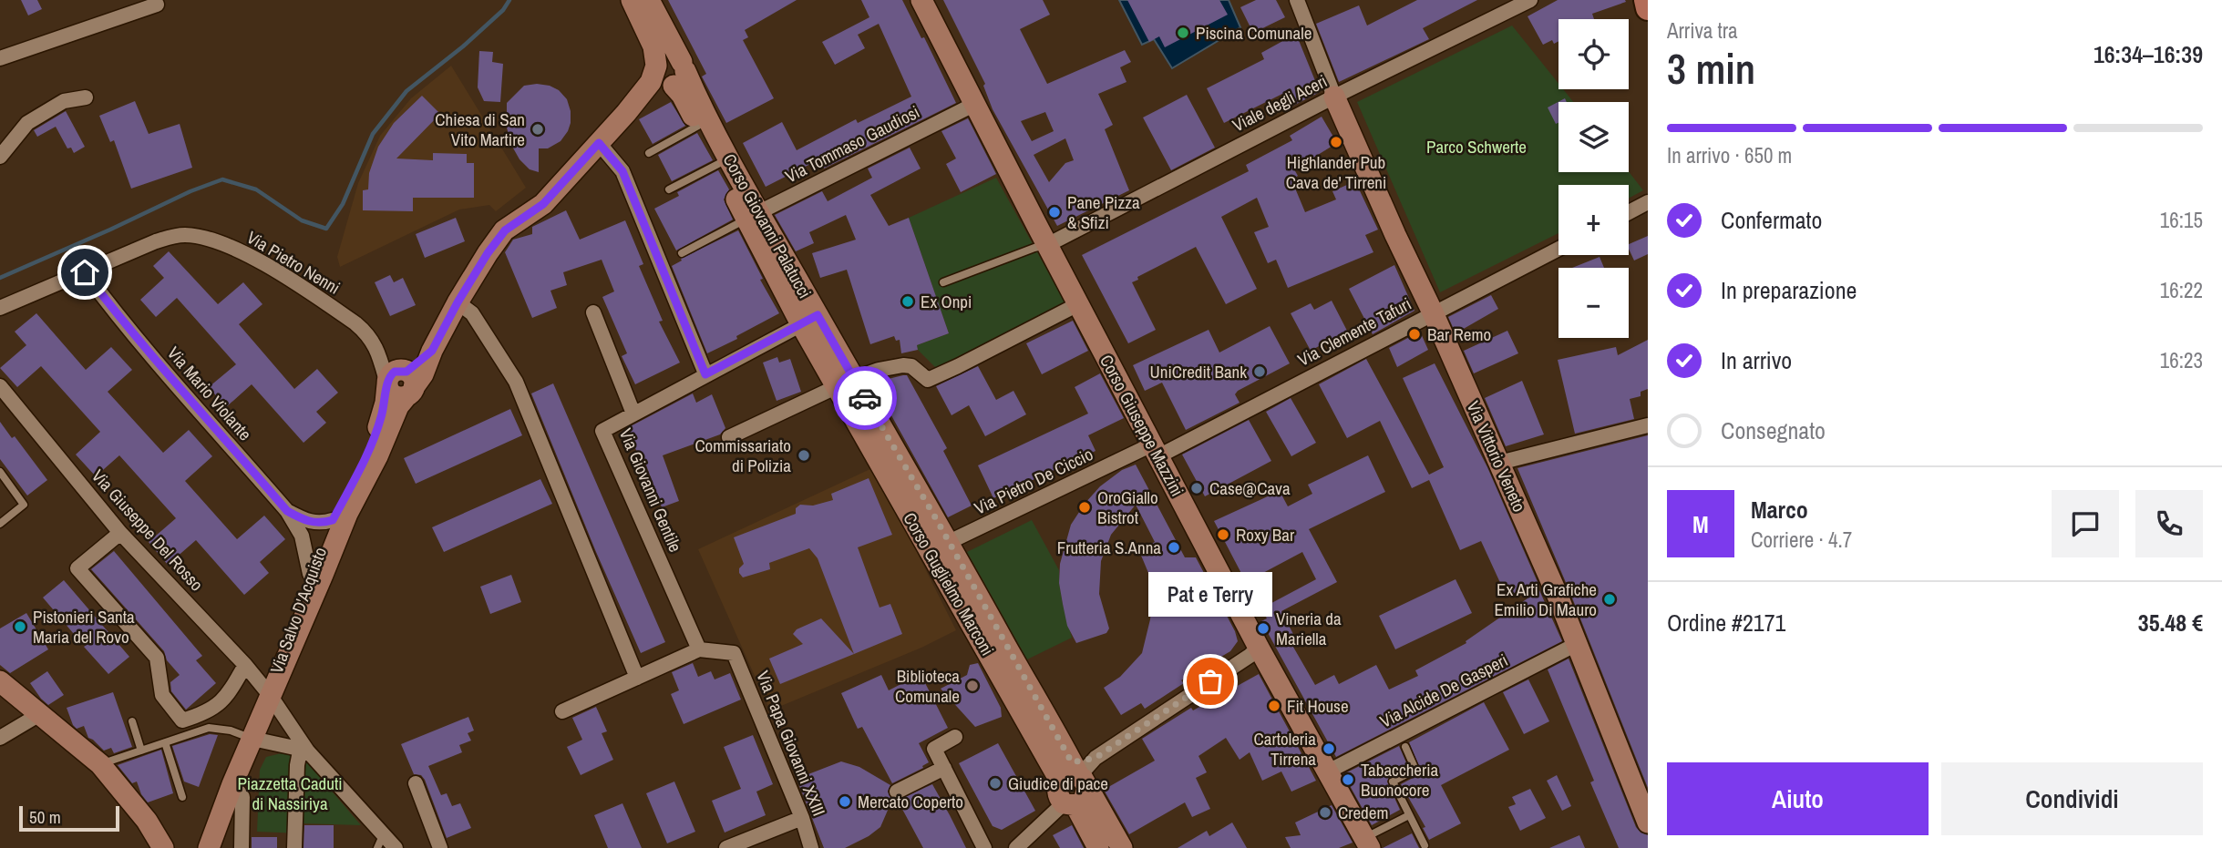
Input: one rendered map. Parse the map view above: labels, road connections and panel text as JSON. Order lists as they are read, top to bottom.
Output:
{
  "streets": {
    "street": [
      "Viale degli Aceri",
      "Via Tommaso Gaudiosi",
      "Corso Giovanni Palatucci",
      "Via Pietro Nenni",
      "Via Clemente Tafuri",
      "Via Mario Violante",
      "Corso Giuseppe Mazzini",
      "Via Vittorio Veneto",
      "Via Pietro De Ciccio",
      "Via Giovanni Gentile",
      "Via Giuseppe Del Rosso",
      "Corso Guglielmo Marconi",
      "Via Salvo D'Acquisto",
      "Via Alcide De Gasperi",
      "Via Papa Giovanni XXIII"
    ]
  },
  "crossings": [
    ["Viale degli Aceri", "Corso Giuseppe Mazzini"],
    ["Viale degli Aceri", "Via Vittorio Veneto"],
    ["Via Tommaso Gaudiosi", "Corso Giovanni Palatucci"],
    ["Via Tommaso Gaudiosi", "Corso Giuseppe Mazzini"],
    ["Corso Giovanni Palatucci", "Via Giovanni Gentile"],
    ["Corso Giovanni Palatucci", "Corso Guglielmo Marconi"],
    ["Via Pietro Nenni", "Via Mario Violante"],
    ["Via Pietro Nenni", "Via Salvo D'Acquisto"],
    ["Via Clemente Tafuri", "Corso Giuseppe Mazzini"],
    ["Via Clemente Tafuri", "Via Vittorio Veneto"],
    ["Via Clemente Tafuri", "Via Pietro De Ciccio"],
    ["Via Mario Violante", "Via Salvo D'Acquisto"],
    ["Corso Giuseppe Mazzini", "Via Pietro De Ciccio"],
    ["Corso Giuseppe Mazzini", "Via Alcide De Gasperi"],
    ["Via Vittorio Veneto", "Via Alcide De Gasperi"],
    ["Via Pietro De Ciccio", "Corso Guglielmo Marconi"],
    ["Via Giovanni Gentile", "Via Papa Giovanni XXIII"],
    ["Via Giuseppe Del Rosso", "Via Salvo D'Acquisto"]
  ],
  "parks": ["Parco Schwerte", "Piazzetta Caduti di Nassiriya"],
  "places": [
    "Piscina Comunale",
    "Chiesa di San Vito Martire",
    "Highlander Pub Cava de' Tirreni",
    "Pane Pizza & Sfizi",
    "Ex Onpi",
    "Bar Remo",
    "UniCredit Bank",
    "Commissariato di Polizia",
    "Case@Cava",
    "OroGiallo Bistrot",
    "Roxy Bar",
    "Frutteria S.Anna",
    "Ex Arti Grafiche Emilio Di Mauro",
    "Pistonieri Santa Maria del Rovo",
    "Vineria da Mariella",
    "Pat e Terry",
    "Biblioteca Comunale",
    "Fit House",
    "Cartoleria Tirrena",
    "Tabaccheria Buonocore",
    "Giudice di pace",
    "Mercato Coperto",
    "Credem"
  ],
  "scale_bar": "50 m",
  "page": {
    "heading": ["3 min", "Arriva tra", "16:34–16:39"],
    "panel": [
      "Marco",
      "Corriere · 4.7",
      "Ordine #2171",
      "35.48 €"
    ],
    "map_buttons": ["+", "−"],
    "bar": "In arrivo · 650 m",
    "list": [
      ["Confermato", "16:15"],
      ["In preparazione", "16:22"],
      ["In arrivo", "16:23"],
      "Consegnato"
    ],
    "round": "M",
    "bubble": "Pat e Terry",
    "buttons": ["Aiuto", "Condividi"],
    "scale": "50 m"
  }
}
